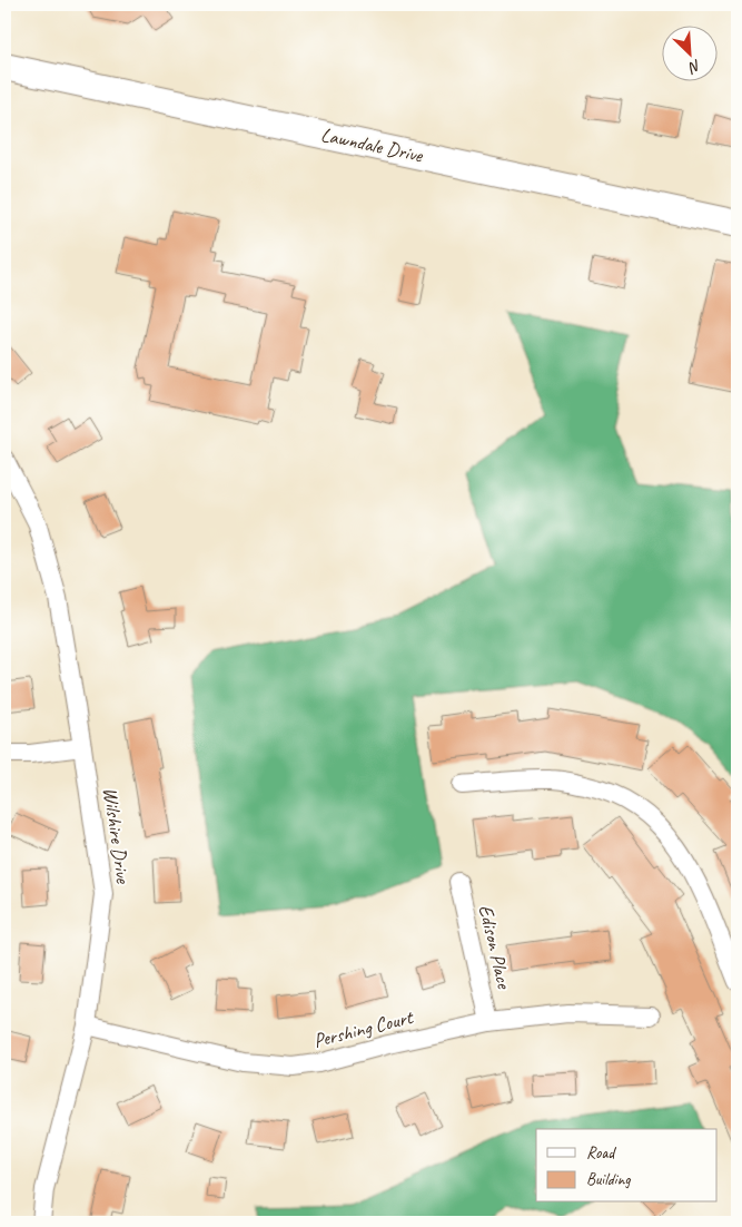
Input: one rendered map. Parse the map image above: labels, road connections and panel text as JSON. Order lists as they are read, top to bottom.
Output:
{
  "streets": {
    "main road": ["Lawndale Drive"],
    "street": ["Wilshire Drive", "Edison Place", "Pershing Court"]
  },
  "crossings": [
    ["Wilshire Drive", "Pershing Court"],
    ["Edison Place", "Pershing Court"]
  ],
  "legend": ["Road", "Building"],
  "north": "bottom right"
}
